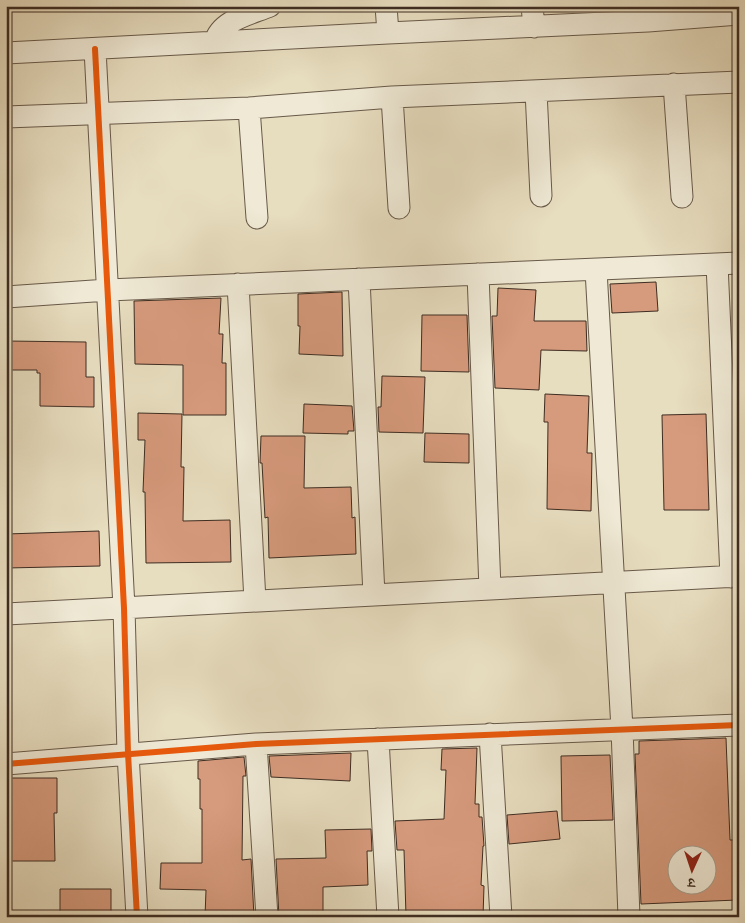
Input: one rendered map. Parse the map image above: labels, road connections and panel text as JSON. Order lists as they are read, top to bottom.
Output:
{
  "north": "bottom"
}
